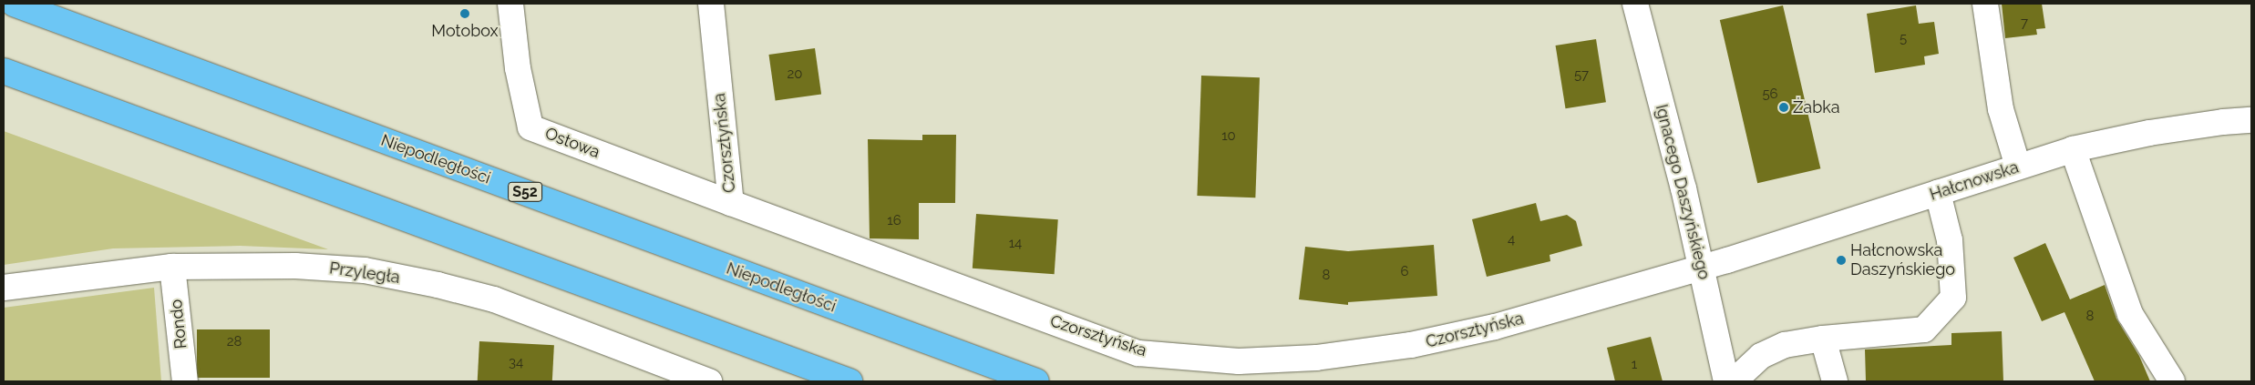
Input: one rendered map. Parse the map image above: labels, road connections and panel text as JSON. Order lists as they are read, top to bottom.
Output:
{
  "streets": {
    "highway": ["Niepodległości", "S52"],
    "street": [
      "Ostowa",
      "Czorsztyńska",
      "Hałcnowska",
      "Ignacego Daszyńskiego",
      "Przyległa",
      "Rondo"
    ]
  },
  "crossings": [
    ["Ostowa", "Czorsztyńska"],
    ["Czorsztyńska", "Hałcnowska"],
    ["Czorsztyńska", "Ignacego Daszyńskiego"],
    ["Hałcnowska", "Ignacego Daszyńskiego"],
    ["Przyległa", "Rondo"]
  ],
  "places": ["Motobox", "Żabka", "Hałcnowska Daszyńskiego"],
  "house_numbers": [
    "7",
    "5",
    "20",
    "57",
    "56",
    "10",
    "16",
    "4",
    "14",
    "6",
    "8",
    "8",
    "28",
    "34",
    "1"
  ]
}
